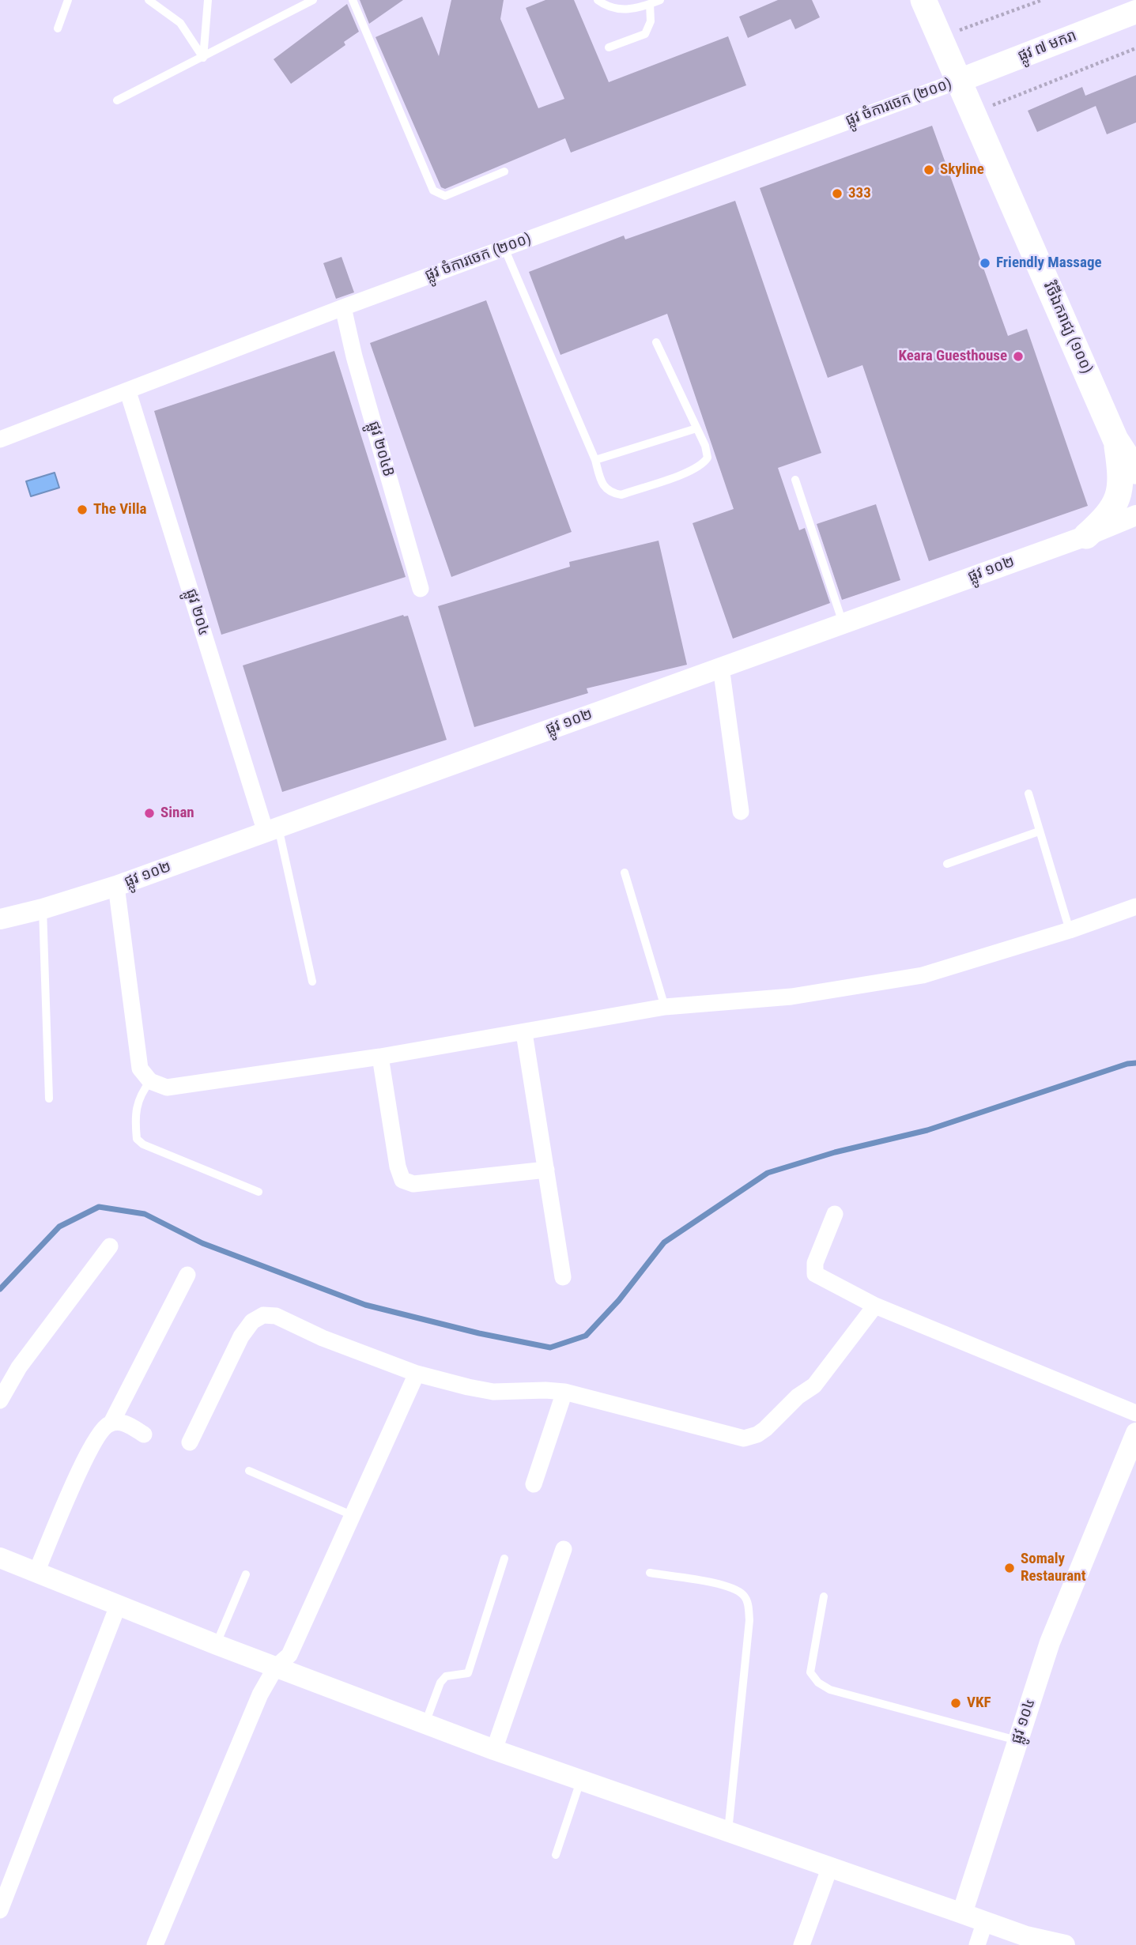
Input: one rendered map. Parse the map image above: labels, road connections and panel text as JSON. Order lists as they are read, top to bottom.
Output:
{
  "streets": {
    "main road": ["ផ្លូវ ៧ មករា", "វិថីឯករាជ្យ (១០០)"],
    "street": [
      "ផ្លូវ ចំការចេក (២០០)",
      "ផ្លូវ ២០៤B",
      "ផ្លូវ ១០២",
      "ផ្លូវ ២០៤",
      "ផ្លូវ ១០៤"
    ]
  },
  "crossings": [
    ["ផ្លូវ ៧ មករា", "ផ្លូវ ចំការចេក (២០០)"],
    ["ផ្លូវ ៧ មករា", "វិថីឯករាជ្យ (១០០)"],
    ["ផ្លូវ ចំការចេក (២០០)", "វិថីឯករាជ្យ (១០០)"],
    ["ផ្លូវ ចំការចេក (២០០)", "ផ្លូវ ២០៤B"],
    ["ផ្លូវ ចំការចេក (២០០)", "ផ្លូវ ២០៤"],
    ["ផ្លូវ ១០២", "ផ្លូវ ២០៤"]
  ],
  "places": [
    "Skyline",
    "333",
    "Friendly Massage",
    "Keara Guesthouse",
    "The Villa",
    "Sinan",
    "Somaly Restaurant",
    "VKF"
  ]
}
